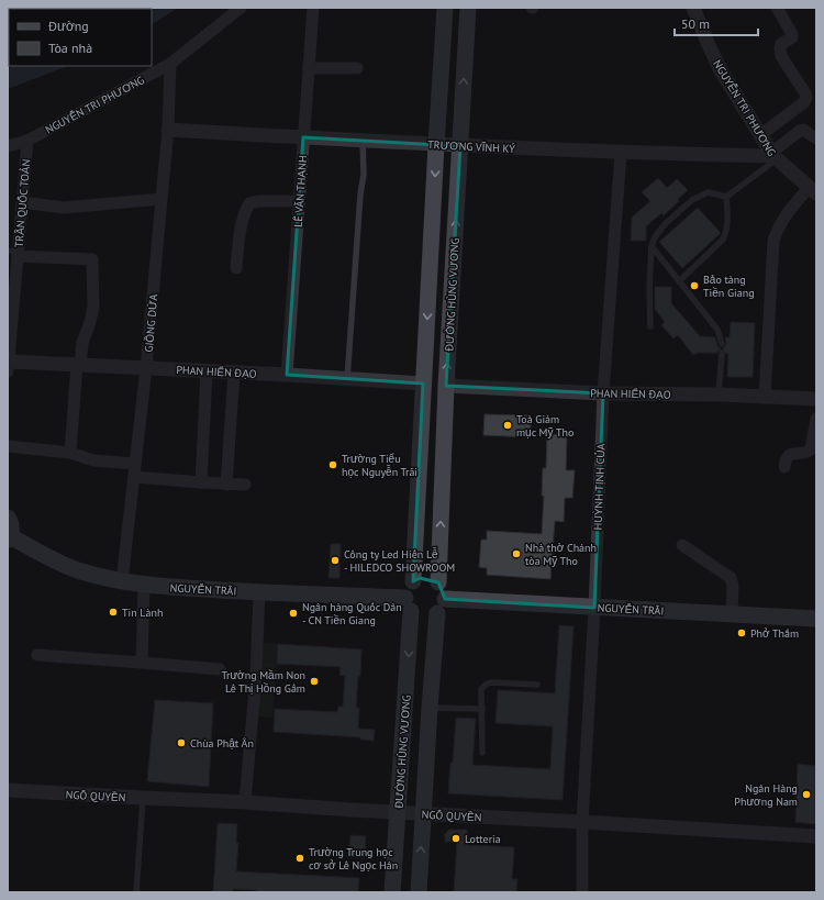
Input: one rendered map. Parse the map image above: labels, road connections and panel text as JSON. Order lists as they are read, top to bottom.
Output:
{
  "streets": {
    "main road": ["ĐƯỜNG HÙNG VƯƠNG", "NGUYỄN TRÃI"],
    "street": [
      "NGUYỄN TRI PHƯƠNG",
      "TRƯƠNG VĨNH KÝ",
      "LÊ VĂN THẠNH",
      "TRẦN QUỐC TOẢN",
      "GIỒNG DỨA",
      "PHAN HIỂN ĐẠO",
      "HUỲNH TỊNH CỦA",
      "NGÔ QUYỀN"
    ]
  },
  "crossings": [
    ["NGUYỄN TRI PHƯƠNG", "TRƯƠNG VĨNH KÝ"],
    ["NGUYỄN TRI PHƯƠNG", "TRẦN QUỐC TOẢN"],
    ["NGUYỄN TRI PHƯƠNG", "GIỒNG DỨA"],
    ["TRƯƠNG VĨNH KÝ", "LÊ VĂN THẠNH"],
    ["TRƯƠNG VĨNH KÝ", "ĐƯỜNG HÙNG VƯƠNG"],
    ["TRƯƠNG VĨNH KÝ", "GIỒNG DỨA"],
    ["TRƯƠNG VĨNH KÝ", "HUỲNH TỊNH CỦA"],
    ["LÊ VĂN THẠNH", "PHAN HIỂN ĐẠO"],
    ["TRẦN QUỐC TOẢN", "PHAN HIỂN ĐẠO"],
    ["ĐƯỜNG HÙNG VƯƠNG", "PHAN HIỂN ĐẠO"],
    ["ĐƯỜNG HÙNG VƯƠNG", "NGUYỄN TRÃI"],
    ["ĐƯỜNG HÙNG VƯƠNG", "NGÔ QUYỀN"],
    ["GIỒNG DỨA", "PHAN HIỂN ĐẠO"],
    ["GIỒNG DỨA", "NGUYỄN TRÃI"],
    ["PHAN HIỂN ĐẠO", "HUỲNH TỊNH CỦA"],
    ["HUỲNH TỊNH CỦA", "NGUYỄN TRÃI"],
    ["HUỲNH TỊNH CỦA", "NGÔ QUYỀN"]
  ],
  "places": [
    "Bảo tàng Tiền Giang",
    "Toà Giám mục Mỹ Tho",
    "Trường Tiểu học Nguyễn Trãi",
    "Nhà thờ Chánh tòa Mỹ Tho",
    "Công ty Led Hiến Lễ - HILEDCO SHOWROOM",
    "Tin Lành",
    "Ngân hàng Quốc Dân - CN Tiền Giang",
    "Phở Thắm",
    "Trường Mầm Non Lê Thị Hồng Gấm",
    "Chùa Phật Ân",
    "Ngân Hàng Phương Nam",
    "Lotteria",
    "Trường Trung học cơ sở Lê Ngọc Hân"
  ],
  "legend": ["Đường", "Tòa nhà"],
  "scale_bar": "50 m"
}
